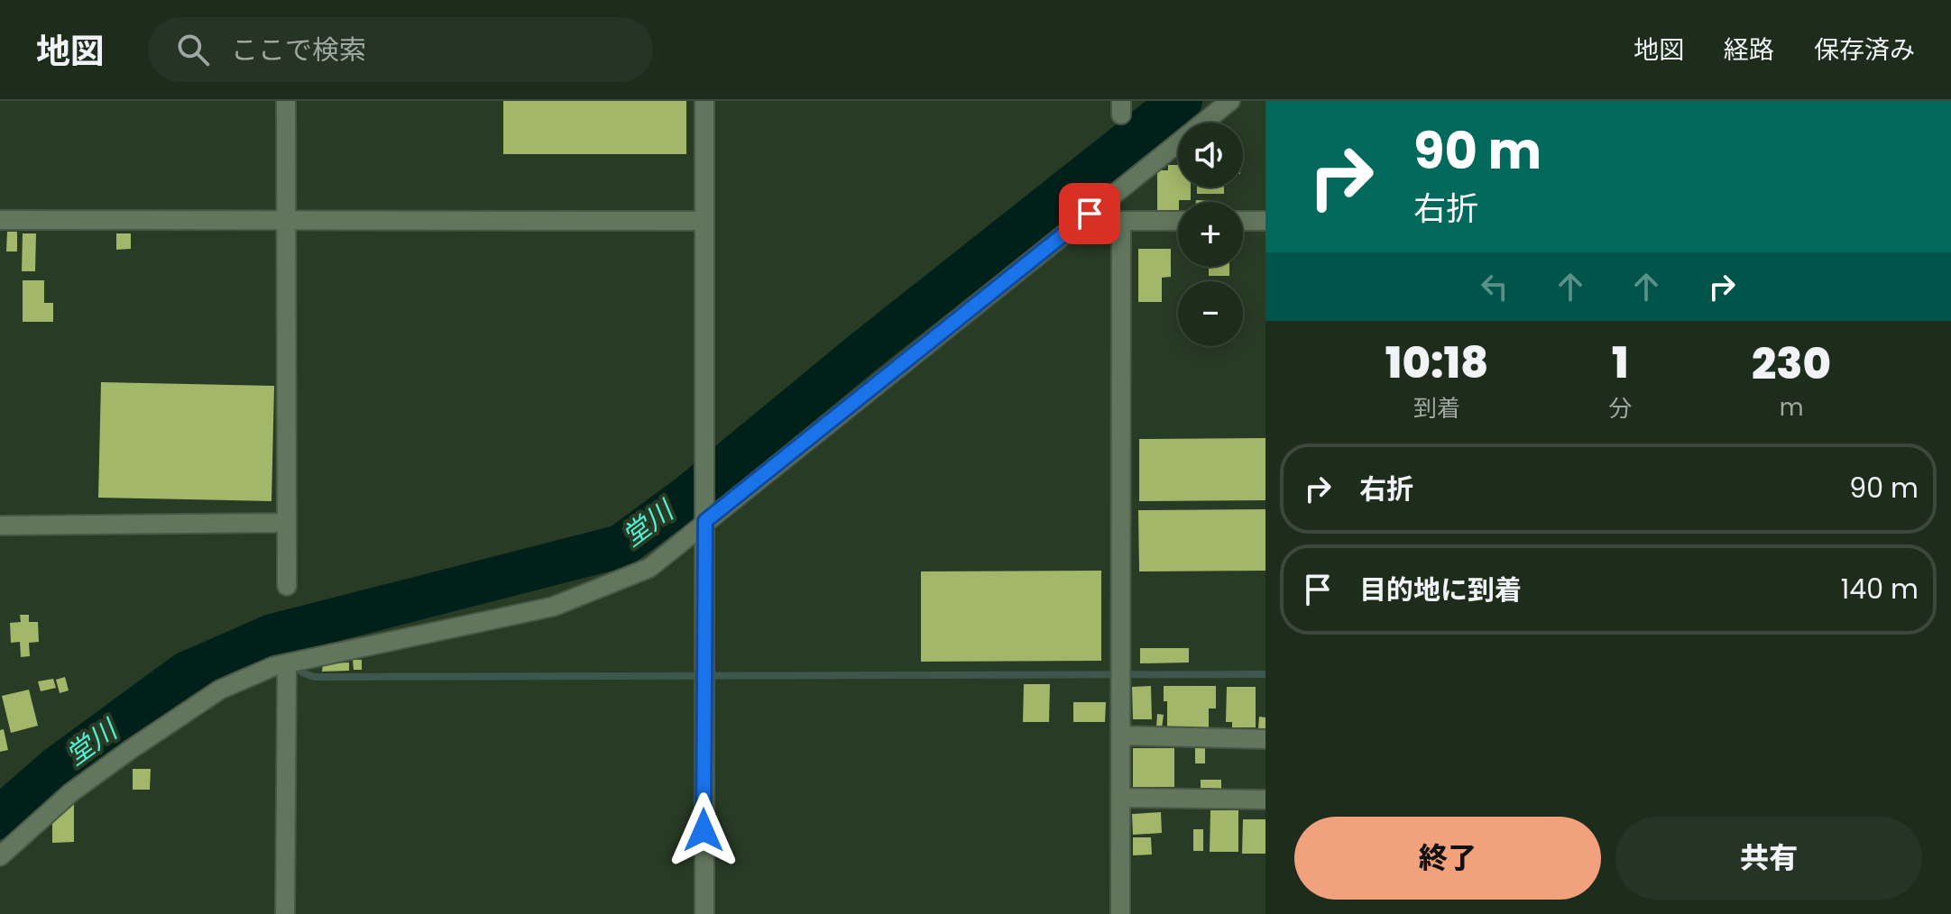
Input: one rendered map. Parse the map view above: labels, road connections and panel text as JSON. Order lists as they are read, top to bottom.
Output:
{
  "water": ["堂川"],
  "page": {
    "header": "地図",
    "search": "ここで検索",
    "nav": ["地図", "経路", "保存済み"],
    "turn": ["90 m", "右折"],
    "map_buttons": ["+", "−"],
    "eta": [
      "10:18",
      "到着",
      "1",
      "分",
      "230",
      "m"
    ],
    "list": [
      {
        "name": "右折",
        "value": "90 m"
      },
      {
        "name": "目的地に到着",
        "value": "140 m"
      }
    ],
    "buttons": ["終了", "共有"]
  }
}
